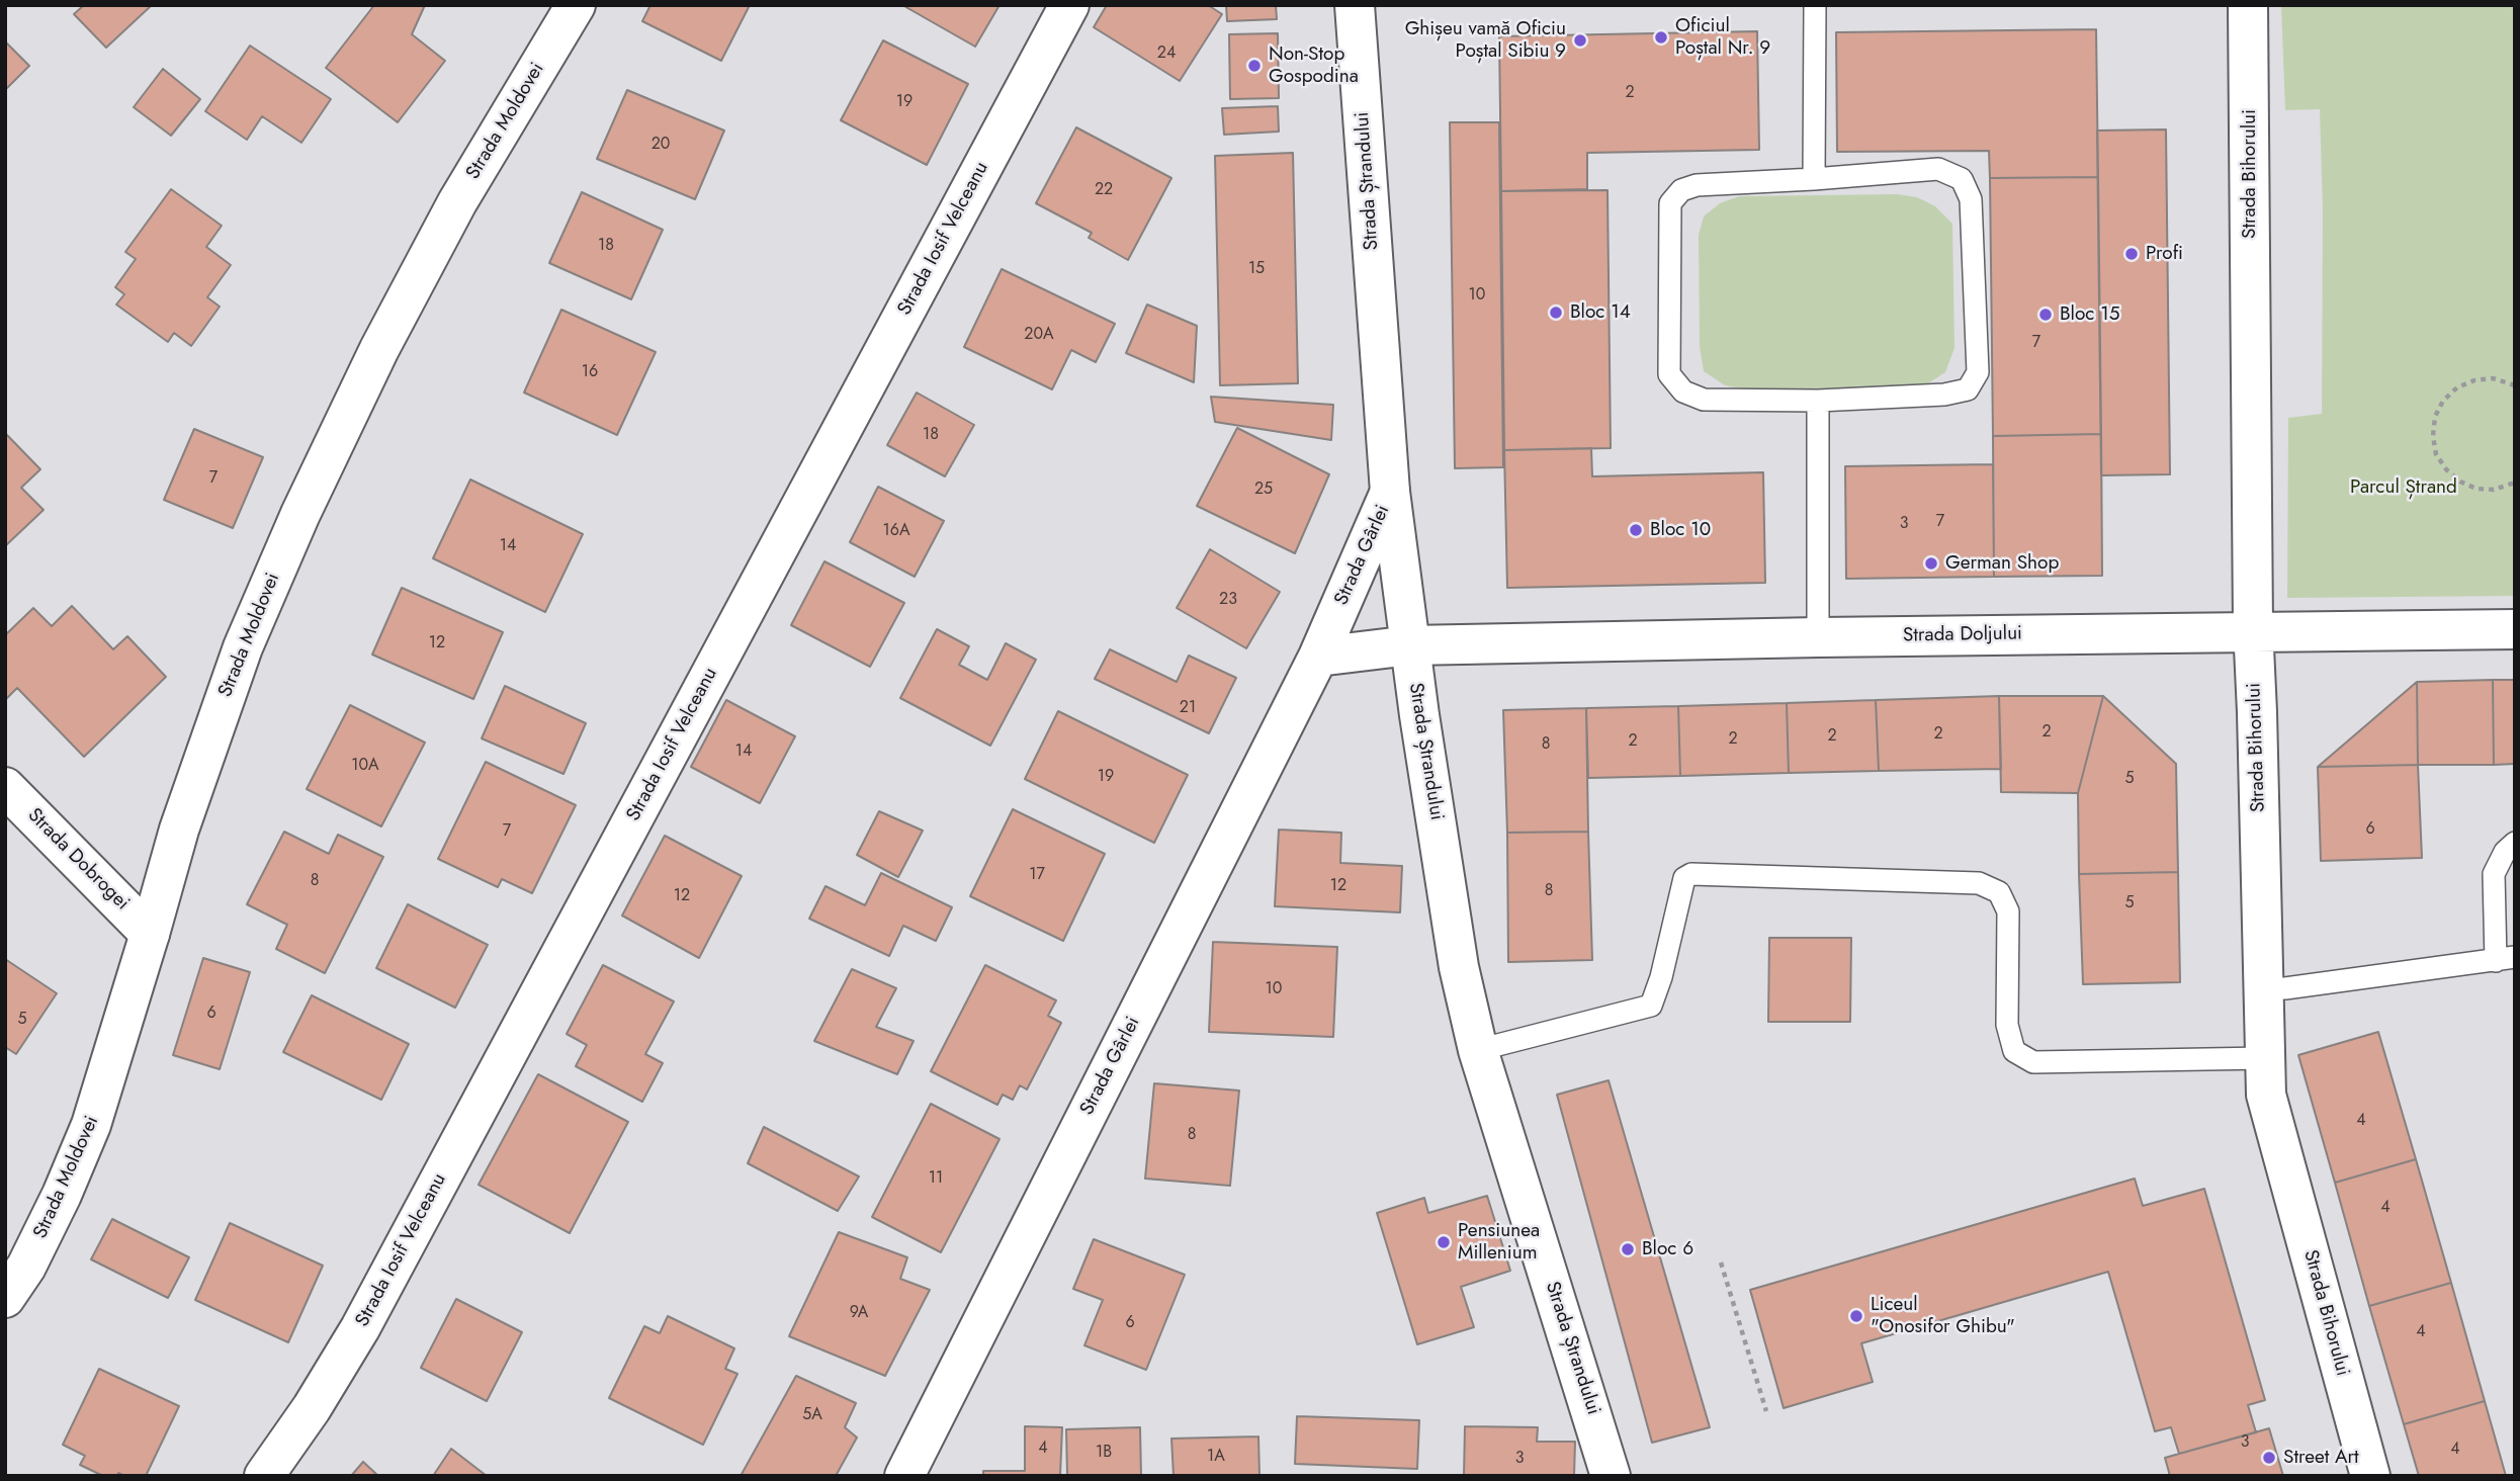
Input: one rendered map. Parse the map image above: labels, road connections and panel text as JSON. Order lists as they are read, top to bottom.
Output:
{
  "streets": {
    "street": [
      "Strada Moldovei",
      "Strada Bihorului",
      "Strada Ștrandului",
      "Strada Iosif Velceanu",
      "Strada Gârlei",
      "Strada Doljului",
      "Strada Dobrogei"
    ]
  },
  "crossings": [
    ["Strada Moldovei", "Strada Dobrogei"],
    ["Strada Bihorului", "Strada Doljului"],
    ["Strada Ștrandului", "Strada Gârlei"],
    ["Strada Ștrandului", "Strada Doljului"]
  ],
  "parks": ["Parcul Ștrand"],
  "places": [
    "Oficiul Poștal Nr. 9",
    "Ghișeu vamă Oficiu Poștal Sibiu 9",
    "Non-Stop Gospodina",
    "Profi",
    "Bloc 14",
    "Bloc 15",
    "Bloc 10",
    "German Shop",
    "Pensiunea Millenium",
    "Bloc 6",
    "Liceul \"Onosifor Ghibu\"",
    "Street Art"
  ],
  "house_numbers": [
    "24",
    "2",
    "19",
    "20",
    "22",
    "18",
    "15",
    "10",
    "20A",
    "7",
    "16",
    "18",
    "7",
    "25",
    "7",
    "3",
    "16A",
    "14",
    "23",
    "12",
    "21",
    "2",
    "2",
    "2",
    "2",
    "2",
    "8",
    "14",
    "10A",
    "19",
    "5",
    "6",
    "7",
    "17",
    "8",
    "12",
    "8",
    "12",
    "5",
    "10",
    "6",
    "5",
    "4",
    "8",
    "11",
    "4",
    "9A",
    "6",
    "4",
    "5A",
    "3",
    "4",
    "4",
    "1B",
    "1A",
    "3"
  ]
}
